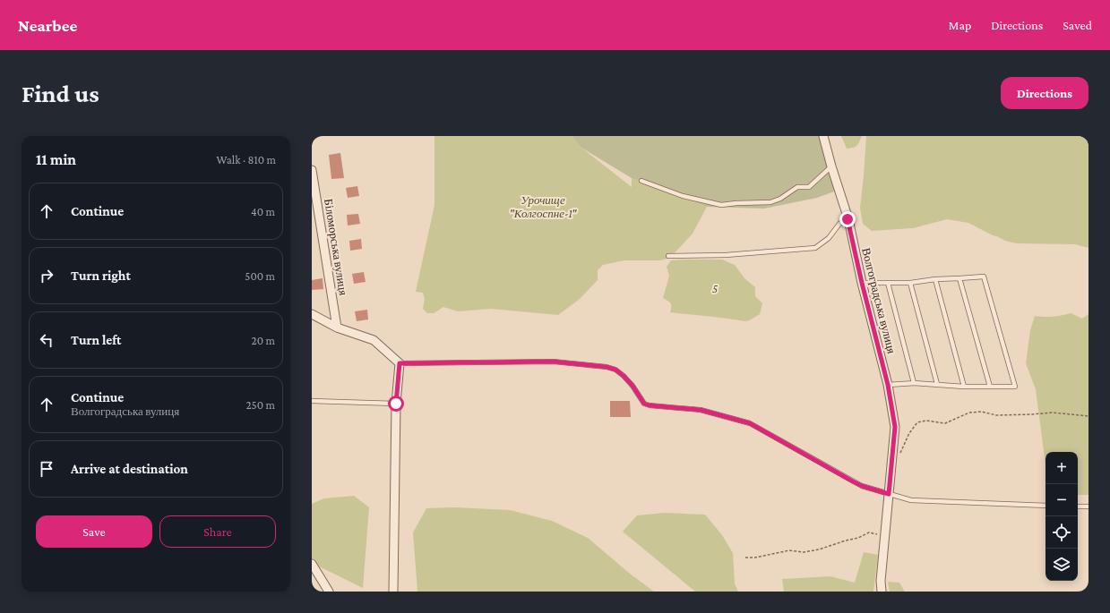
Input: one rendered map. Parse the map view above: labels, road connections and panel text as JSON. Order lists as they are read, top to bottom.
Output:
{
  "streets": {
    "street": ["Біломорська вулиця", "Волгоградська вулиця"]
  },
  "parks": ["Урочище \"Колгоспне-1\"", "5"],
  "page": {
    "header": "Nearbee",
    "nav": ["Map", "Directions", "Saved"],
    "buttons": [
      "Directions",
      ["Save", "Share"]
    ],
    "title": "Find us",
    "heading": ["11 min", "Walk · 810 m"],
    "list": [
      ["Continue", "40 m"],
      ["Turn right", "500 m"],
      ["Turn left", "20 m"],
      ["Continue", "Волгоградська вулиця", "250 m"],
      "Arrive at destination"
    ],
    "map_buttons": ["+", "−"]
  }
}
